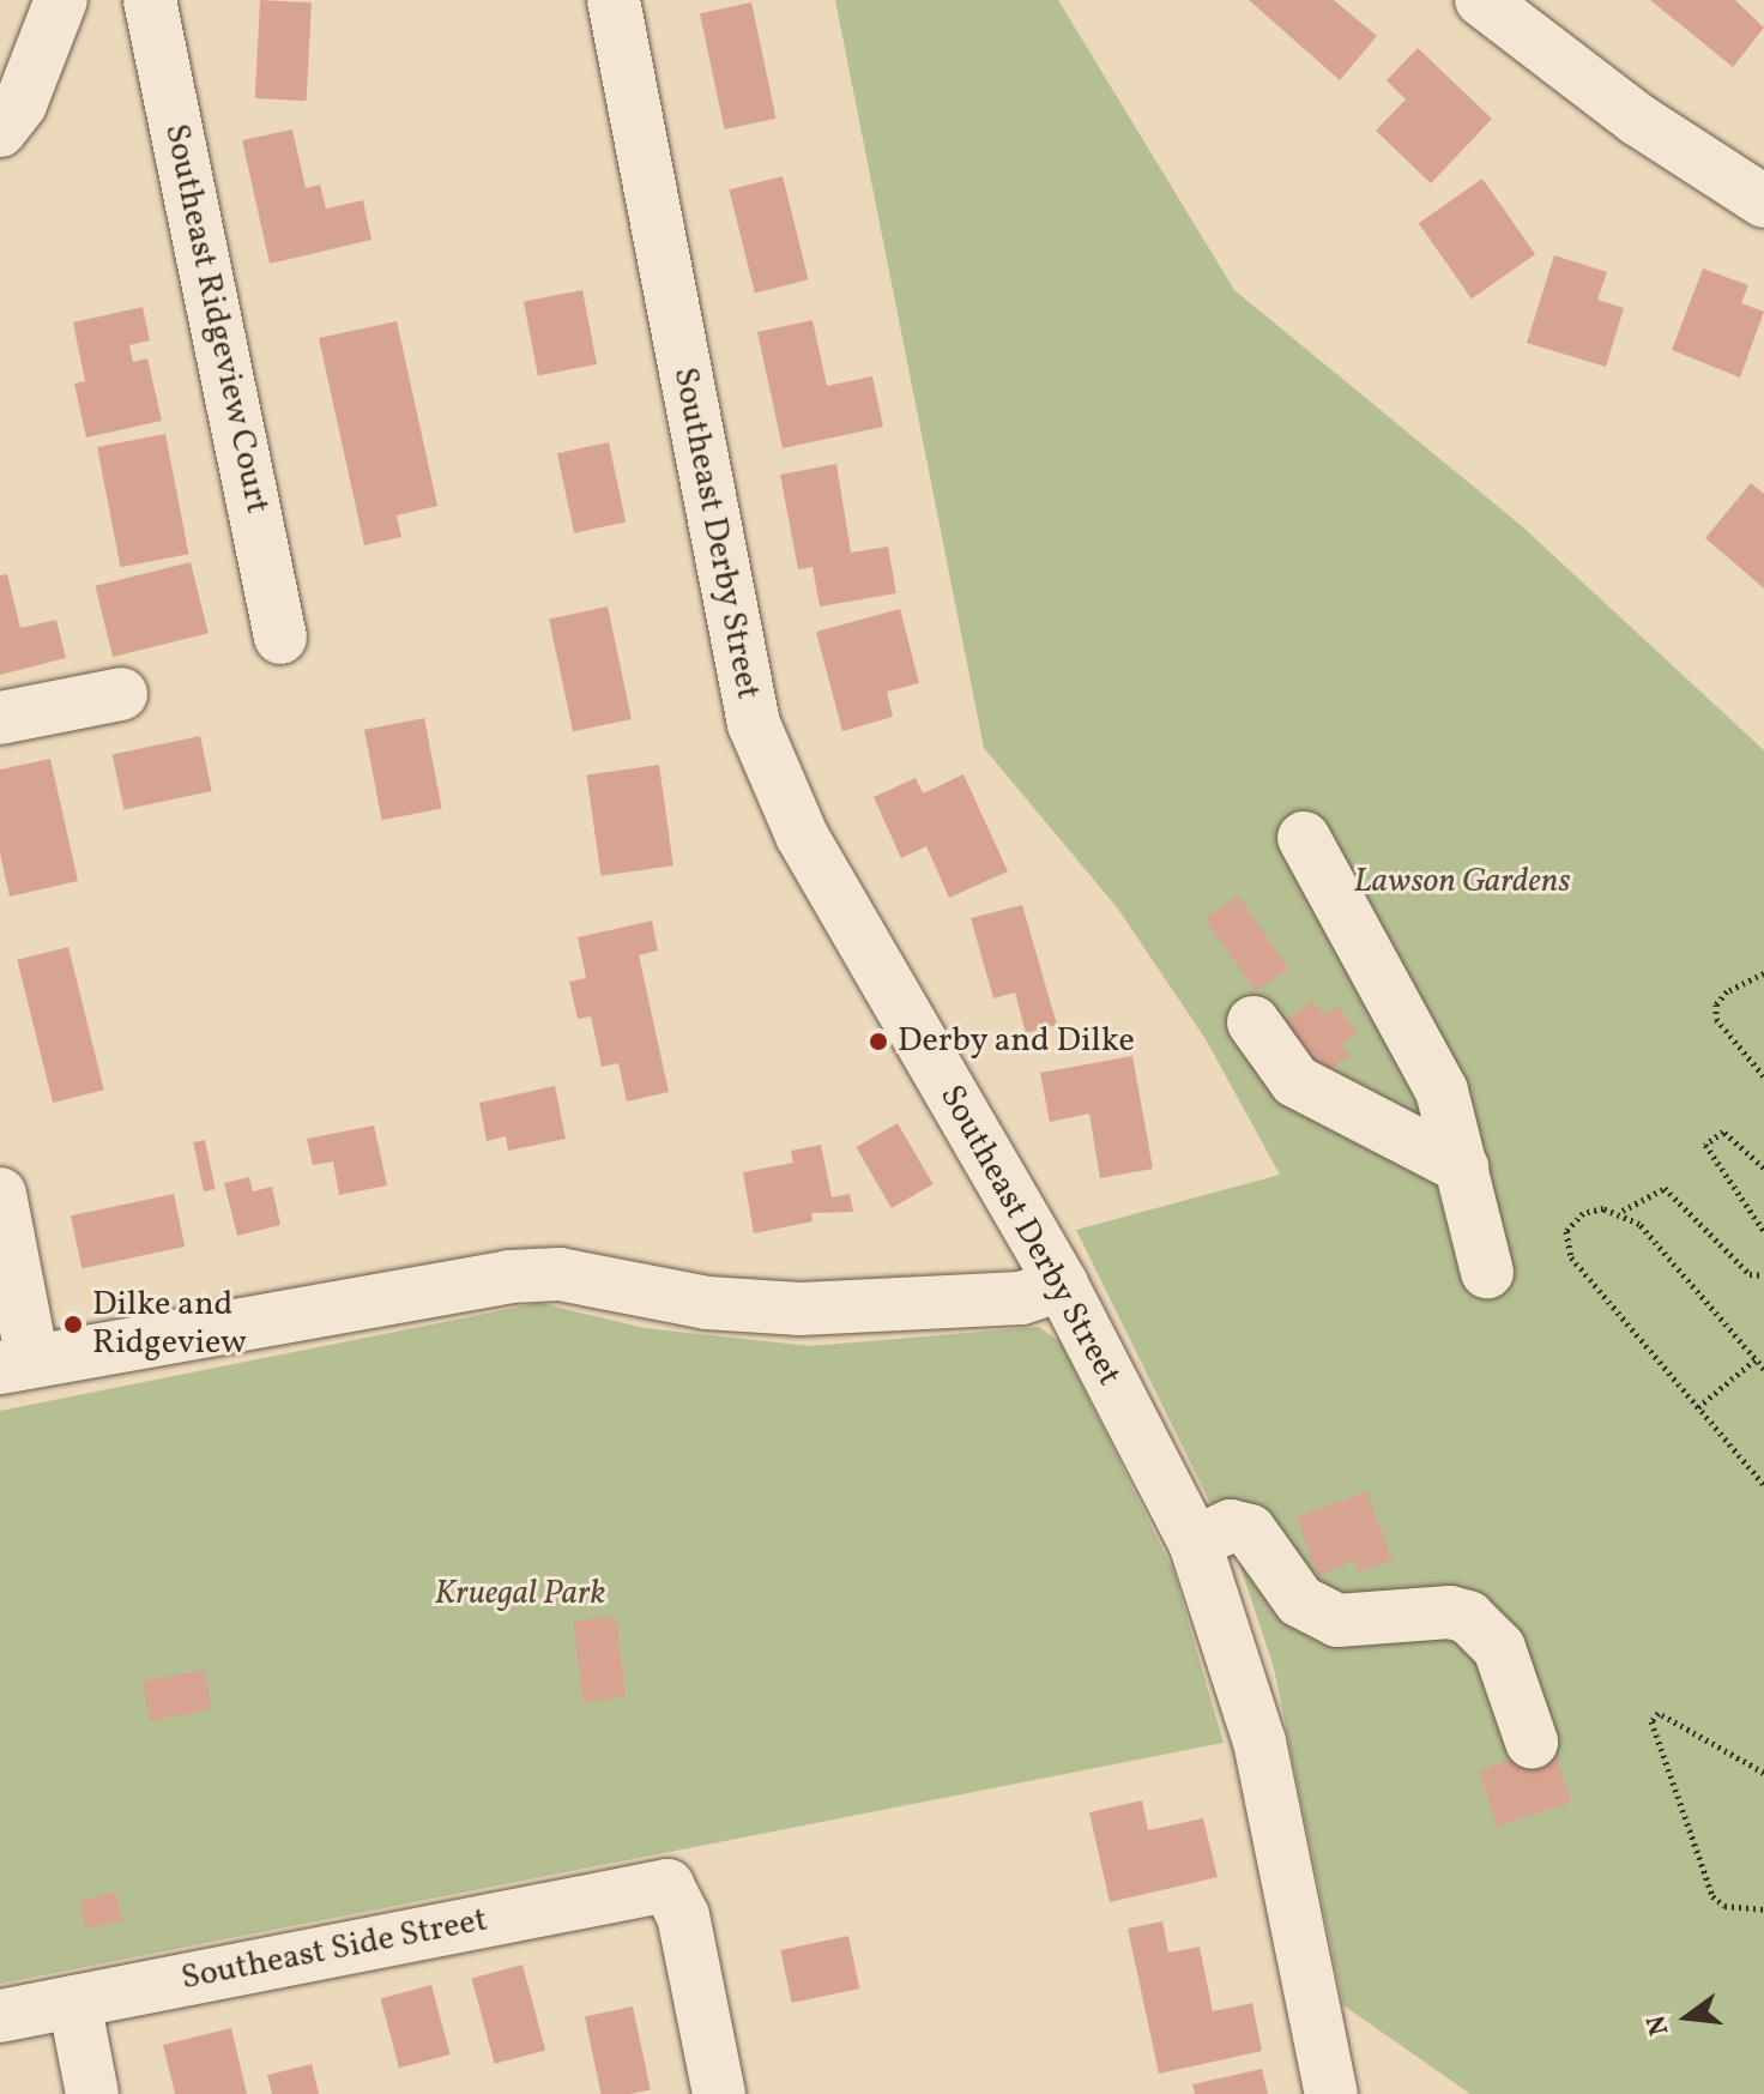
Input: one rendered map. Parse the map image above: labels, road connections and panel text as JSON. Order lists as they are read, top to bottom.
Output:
{
  "streets": {
    "street": ["Southeast Ridgeview Court", "Southeast Derby Street", "Southeast Side Street"]
  },
  "parks": ["Lawson Gardens", "Kruegal Park"],
  "places": ["Derby and Dilke", "Dilke and Ridgeview"],
  "north": "left"
}
